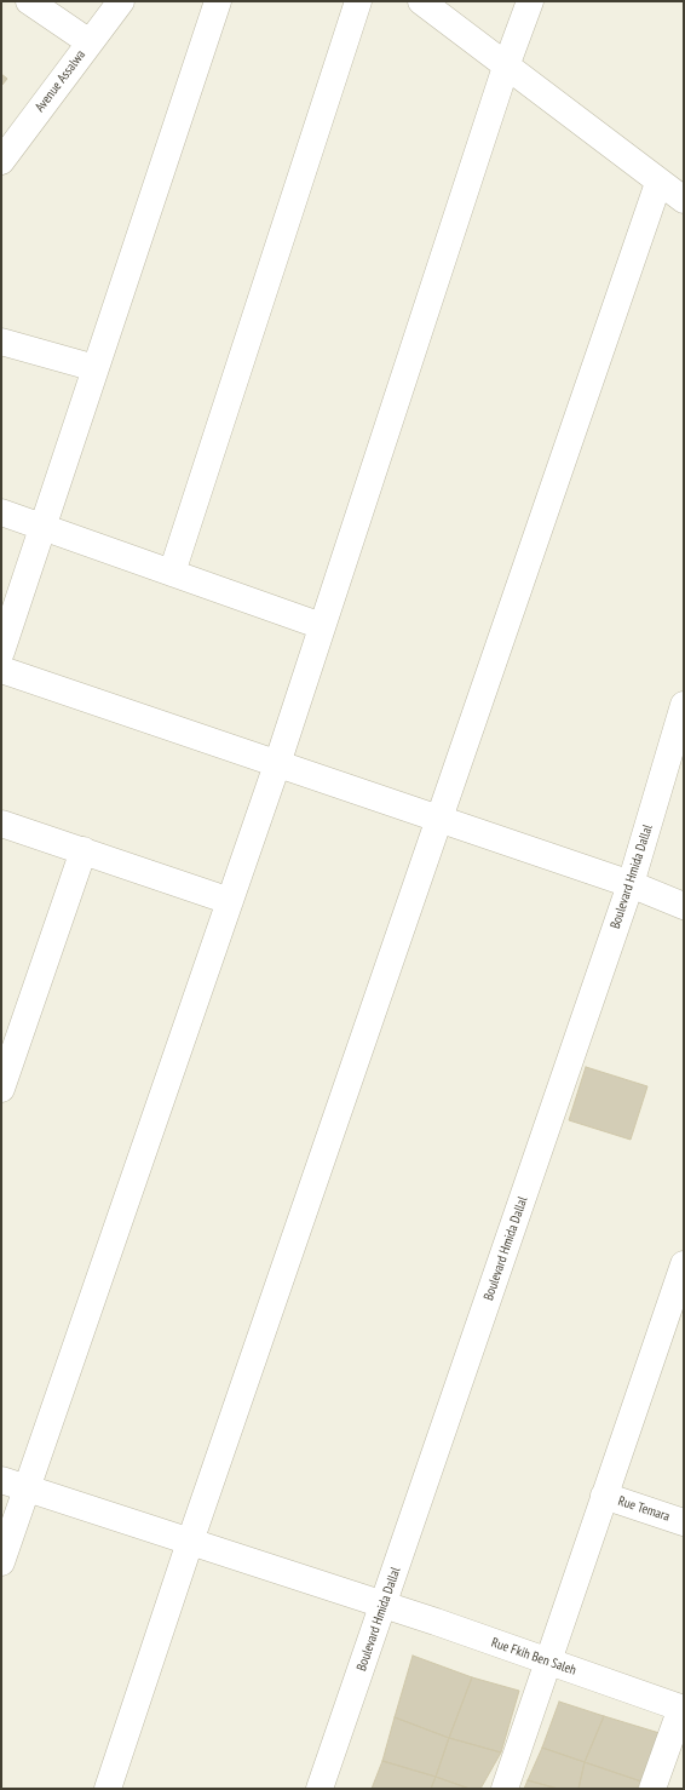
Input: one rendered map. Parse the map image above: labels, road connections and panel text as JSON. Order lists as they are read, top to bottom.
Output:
{
  "streets": {
    "street": [
      "Avenue Assalwa",
      "Boulevard Hmida Dallal",
      "Rue Temara",
      "Rue Fkih Ben Saleh"
    ]
  },
  "crossings": [
    ["Boulevard Hmida Dallal", "Rue Fkih Ben Saleh"]
  ]
}
